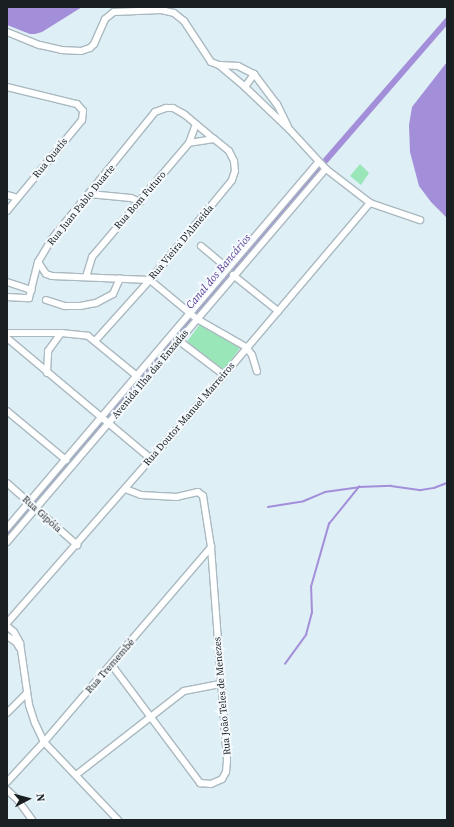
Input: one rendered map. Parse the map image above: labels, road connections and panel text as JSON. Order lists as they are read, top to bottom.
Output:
{
  "streets": {
    "street": [
      "Rua Quatís",
      "Rua Bom Futuro",
      "Rua Juan Pablo Duarte",
      "Rua Vieira D'Almeida",
      "Avenida Ilha das Enxadas",
      "Rua Doutor Manuel Marreiros",
      "Rua Gipóia",
      "Rua Tremembé",
      "Rua João Teles de Menezes"
    ]
  },
  "crossings": [
    ["Rua Bom Futuro", "Rua Juan Pablo Duarte"],
    ["Rua Bom Futuro", "Rua Vieira D'Almeida"],
    ["Rua Juan Pablo Duarte", "Rua Vieira D'Almeida"],
    ["Avenida Ilha das Enxadas", "Rua Gipóia"],
    ["Rua Doutor Manuel Marreiros", "Rua Gipóia"],
    ["Rua Doutor Manuel Marreiros", "Rua João Teles de Menezes"],
    ["Rua Tremembé", "Rua João Teles de Menezes"]
  ],
  "water": ["Canal dos Bancários"],
  "north": "right"
}
